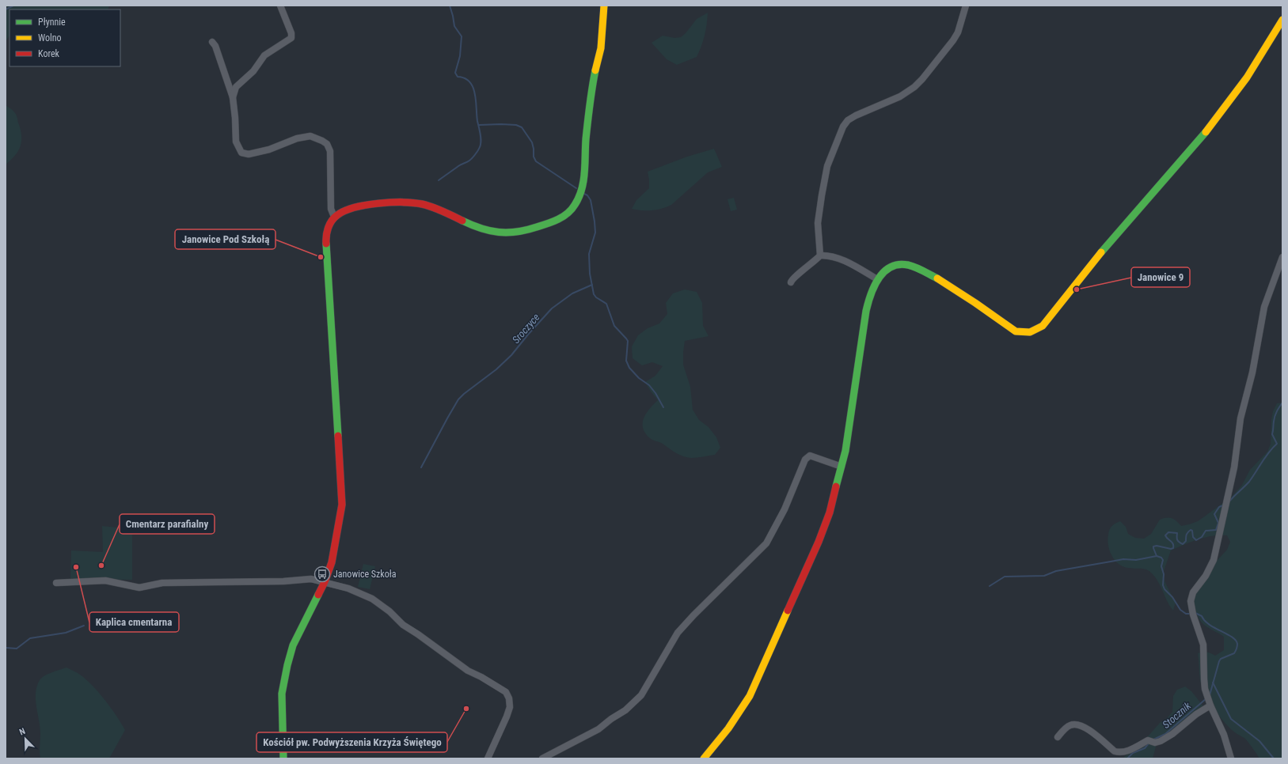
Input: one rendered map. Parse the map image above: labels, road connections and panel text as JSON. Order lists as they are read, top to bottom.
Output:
{
  "water": ["Sroczyce", "Stocznik"],
  "places": {
    "other": [
      "Janowice Pod Szkołą",
      "Janowice 9",
      "Cmentarz parafialny",
      "Kaplica cmentarna",
      "Kościół pw. Podwyższenia Krzyża Świętego"
    ],
    "bus stop": ["Janowice Szkoła"]
  },
  "legend": ["Płynnie", "Wolno", "Korek"],
  "north": "top left"
}
